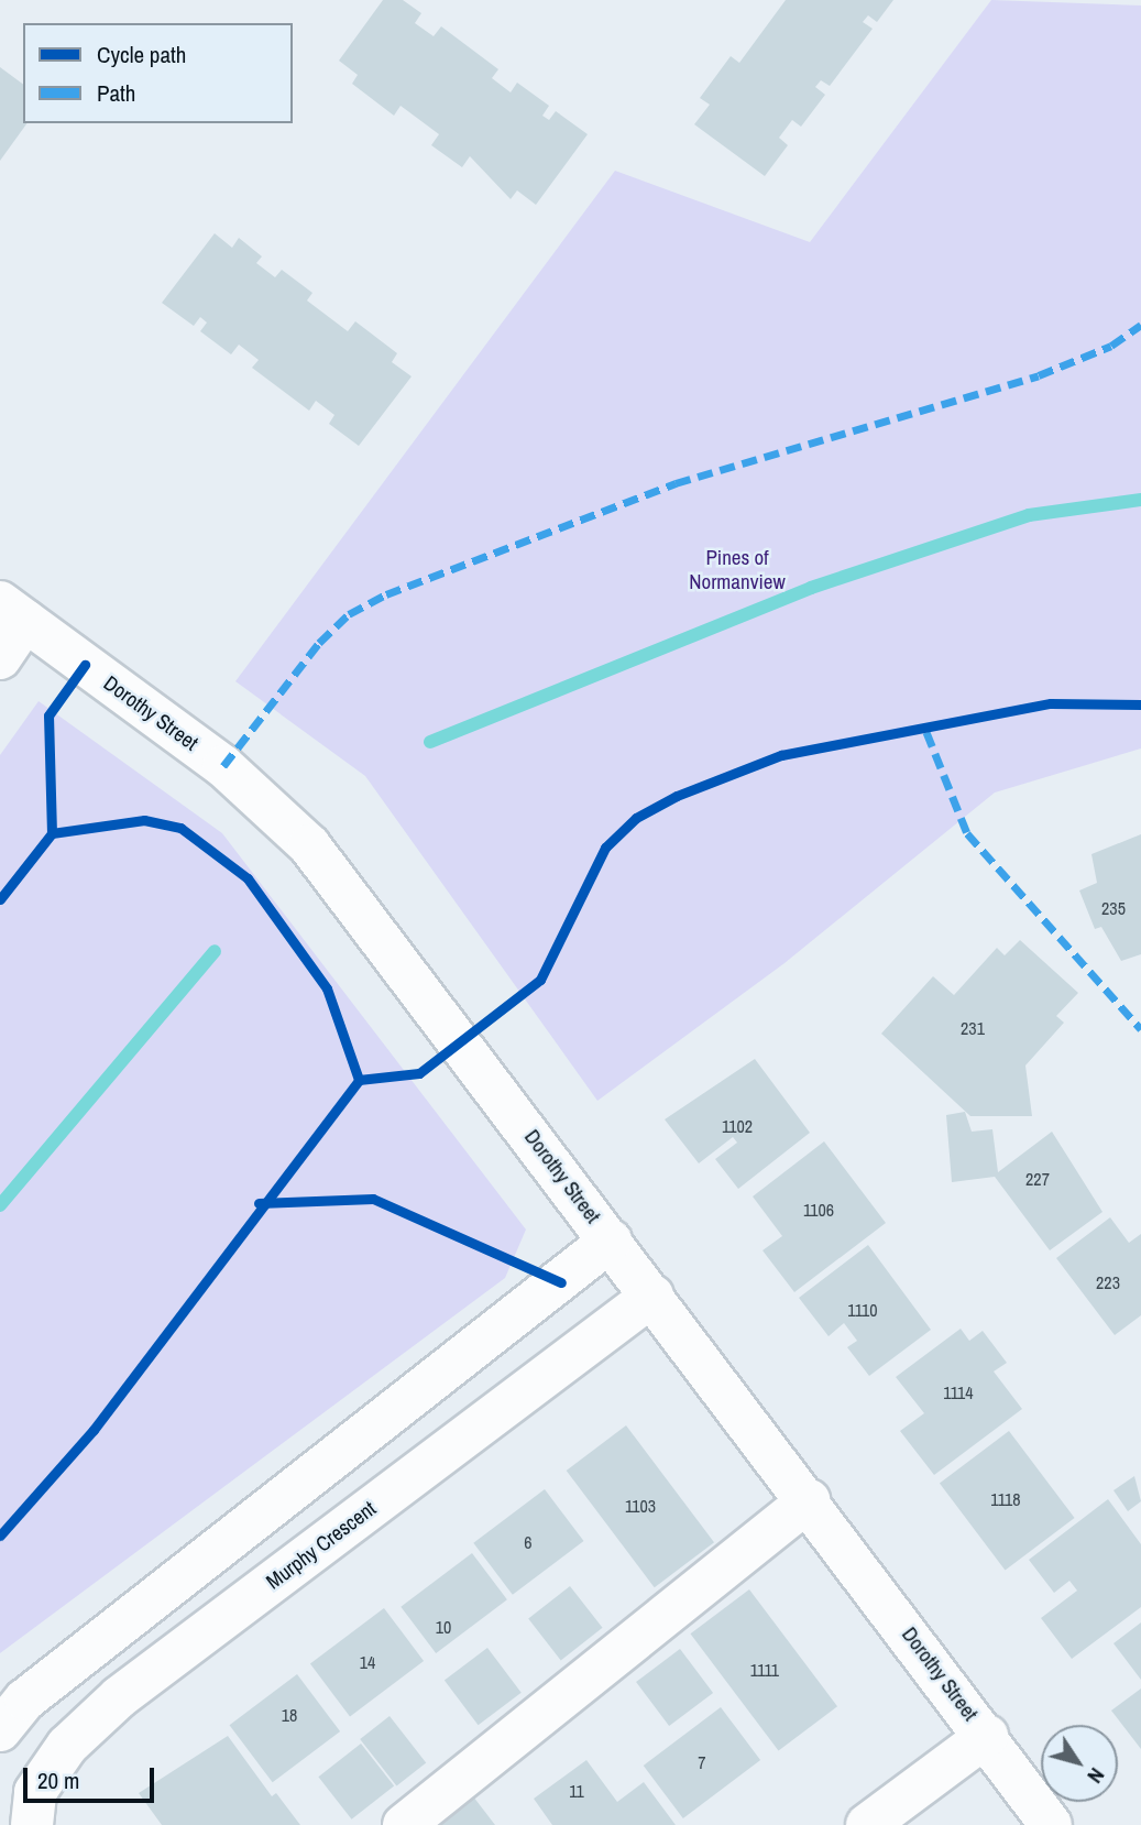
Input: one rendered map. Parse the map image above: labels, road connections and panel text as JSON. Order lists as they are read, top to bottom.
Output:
{
  "streets": {
    "street": ["Dorothy Street", "Murphy Crescent"]
  },
  "crossings": [
    ["Dorothy Street", "Murphy Crescent"]
  ],
  "parks": ["Pines of Normanview"],
  "house_numbers": [
    "235",
    "231",
    "1102",
    "227",
    "1106",
    "223",
    "1110",
    "1114",
    "1118",
    "1103",
    "6",
    "10",
    "14",
    "1111",
    "18",
    "7",
    "11"
  ],
  "legend": ["Cycle path", "Path"],
  "scale_bar": "20 m",
  "north": "bottom right"
}
